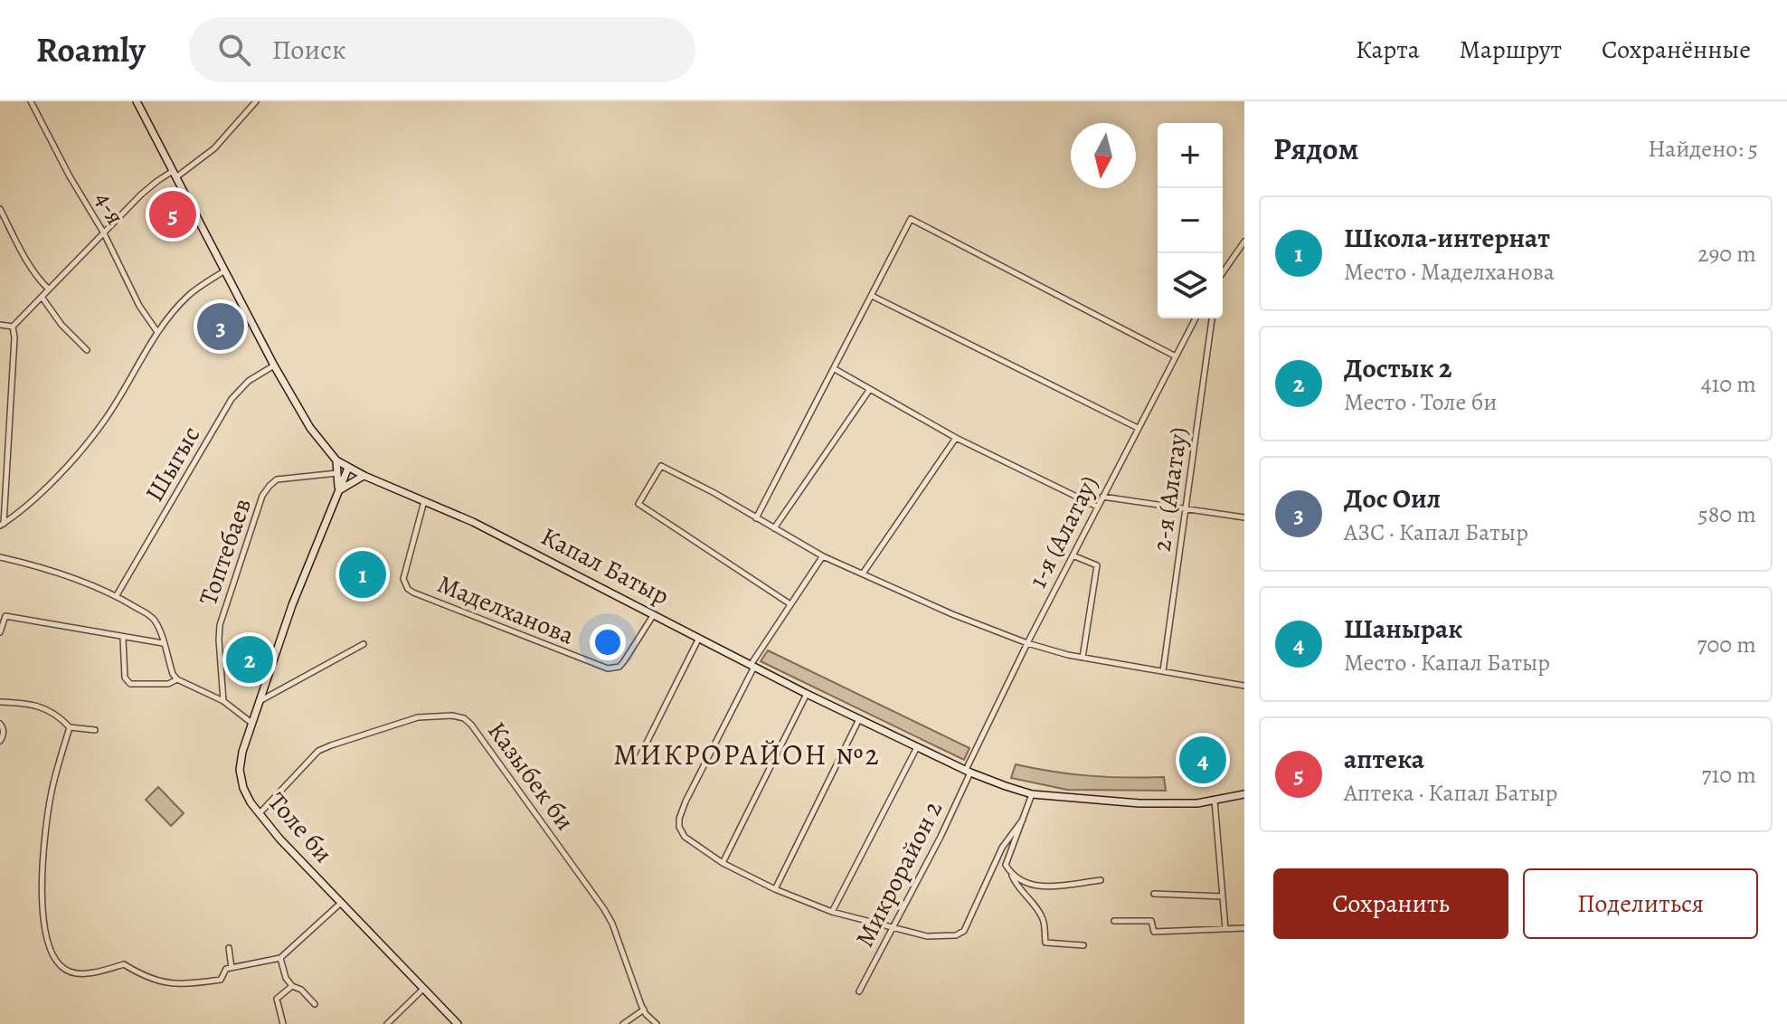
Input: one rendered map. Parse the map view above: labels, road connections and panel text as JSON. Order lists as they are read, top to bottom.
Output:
{
  "streets": {
    "main road": ["Капал Батыр", "Толе би"],
    "street": [
      "4-я",
      "Шыгыс",
      "2-я (Алатау)",
      "1-я (Алатау)",
      "Топтебаев",
      "Маделханова",
      "Казыбек би",
      "Микрорайон 2"
    ]
  },
  "crossings": [
    ["Шыгыс", "Капал Батыр"],
    ["1-я (Алатау)", "Капал Батыр"],
    ["1-я (Алатау)", "Микрорайон 2"],
    ["Капал Батыр", "Маделханова"],
    ["Капал Батыр", "Толе би"],
    ["Капал Батыр", "Микрорайон 2"],
    ["Казыбек би", "Толе би"]
  ],
  "districts": ["МИКРОРАЙОН №2"],
  "north": "bottom",
  "page": {
    "header": "Roamly",
    "search": "Поиск",
    "nav": ["Карта", "Маршрут", "Сохранённые"],
    "heading": ["Рядом", "Найдено: 5"],
    "map_buttons": ["+", "−"],
    "pins": [
      "5",
      "3",
      "1",
      "2",
      "4"
    ],
    "list": [
      {
        "mark": "1",
        "name": "Школа-интернат",
        "note": "Место · Маделханова",
        "value": "290 m"
      },
      {
        "mark": "2",
        "name": "Достык 2",
        "note": "Место · Толе би",
        "value": "410 m"
      },
      {
        "mark": "3",
        "name": "Дос Оил",
        "note": "АЗС · Капал Батыр",
        "value": "580 m"
      },
      {
        "mark": "4",
        "name": "Шанырак",
        "note": "Место · Капал Батыр",
        "value": "700 m"
      },
      {
        "mark": "5",
        "name": "аптека",
        "note": "Аптека · Капал Батыр",
        "value": "710 m"
      }
    ],
    "buttons": ["Сохранить", "Поделиться"]
  }
}
